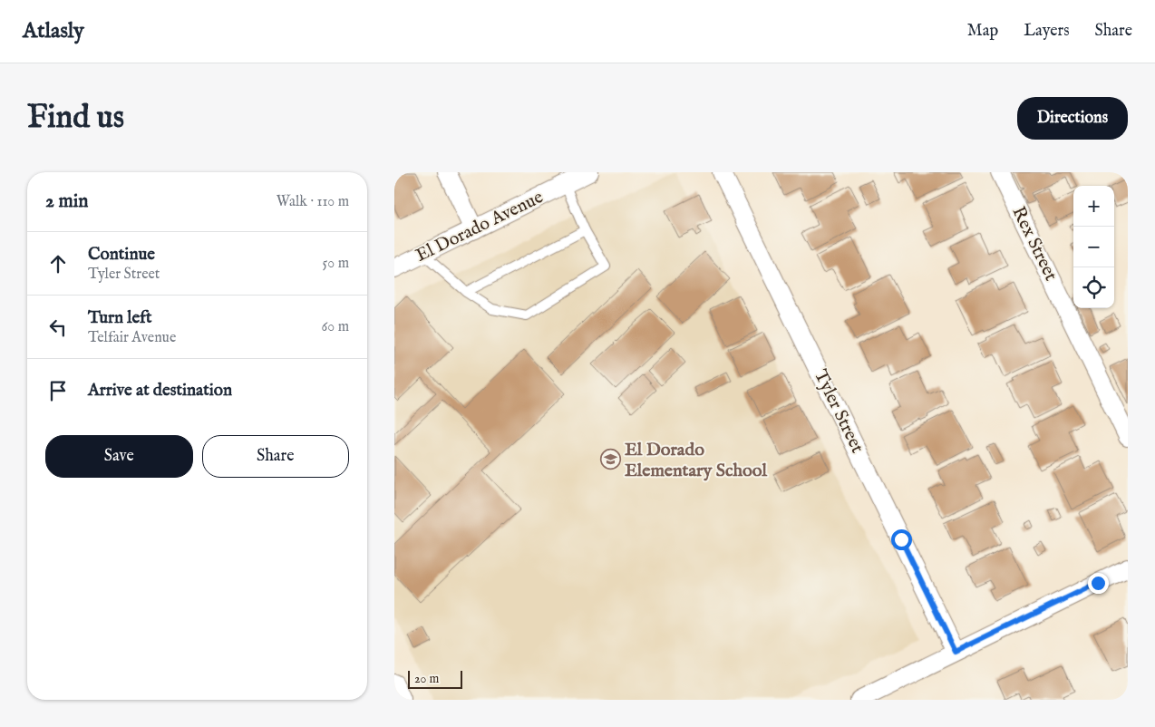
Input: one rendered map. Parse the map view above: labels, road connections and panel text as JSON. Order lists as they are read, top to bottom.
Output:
{
  "streets": {
    "street": ["El Dorado Avenue", "Rex Street", "Tyler Street"]
  },
  "places": {
    "school or university": ["El Dorado Elementary School"]
  },
  "scale_bar": "20 m",
  "page": {
    "header": "Atlasly",
    "nav": ["Map", "Layers", "Share"],
    "buttons": [
      "Directions",
      ["Save", "Share"]
    ],
    "title": "Find us",
    "heading": ["2 min", "Walk · 110 m"],
    "map_buttons": ["+", "−"],
    "list": [
      ["Continue", "Tyler Street", "50 m"],
      ["Turn left", "Telfair Avenue", "60 m"],
      "Arrive at destination"
    ],
    "scale": "20 m"
  }
}
